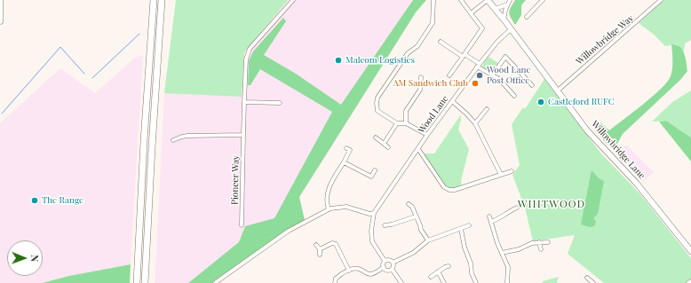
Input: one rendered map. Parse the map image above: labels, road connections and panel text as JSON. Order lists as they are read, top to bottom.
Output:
{
  "streets": {
    "main road": ["Willowbridge Lane"],
    "street": ["Willowbridge Way", "Wood Lane", "Pioneer Way"]
  },
  "crossings": [
    ["Willowbridge Way", "Willowbridge Lane"],
    ["Wood Lane", "Willowbridge Lane"]
  ],
  "districts": ["WHITWOOD"],
  "places": [
    "Malcom Logistics",
    "Wood Lane Post Office",
    "AM Sandwich Club",
    "Castleford RUFC",
    "The Range"
  ],
  "north": "right"
}
